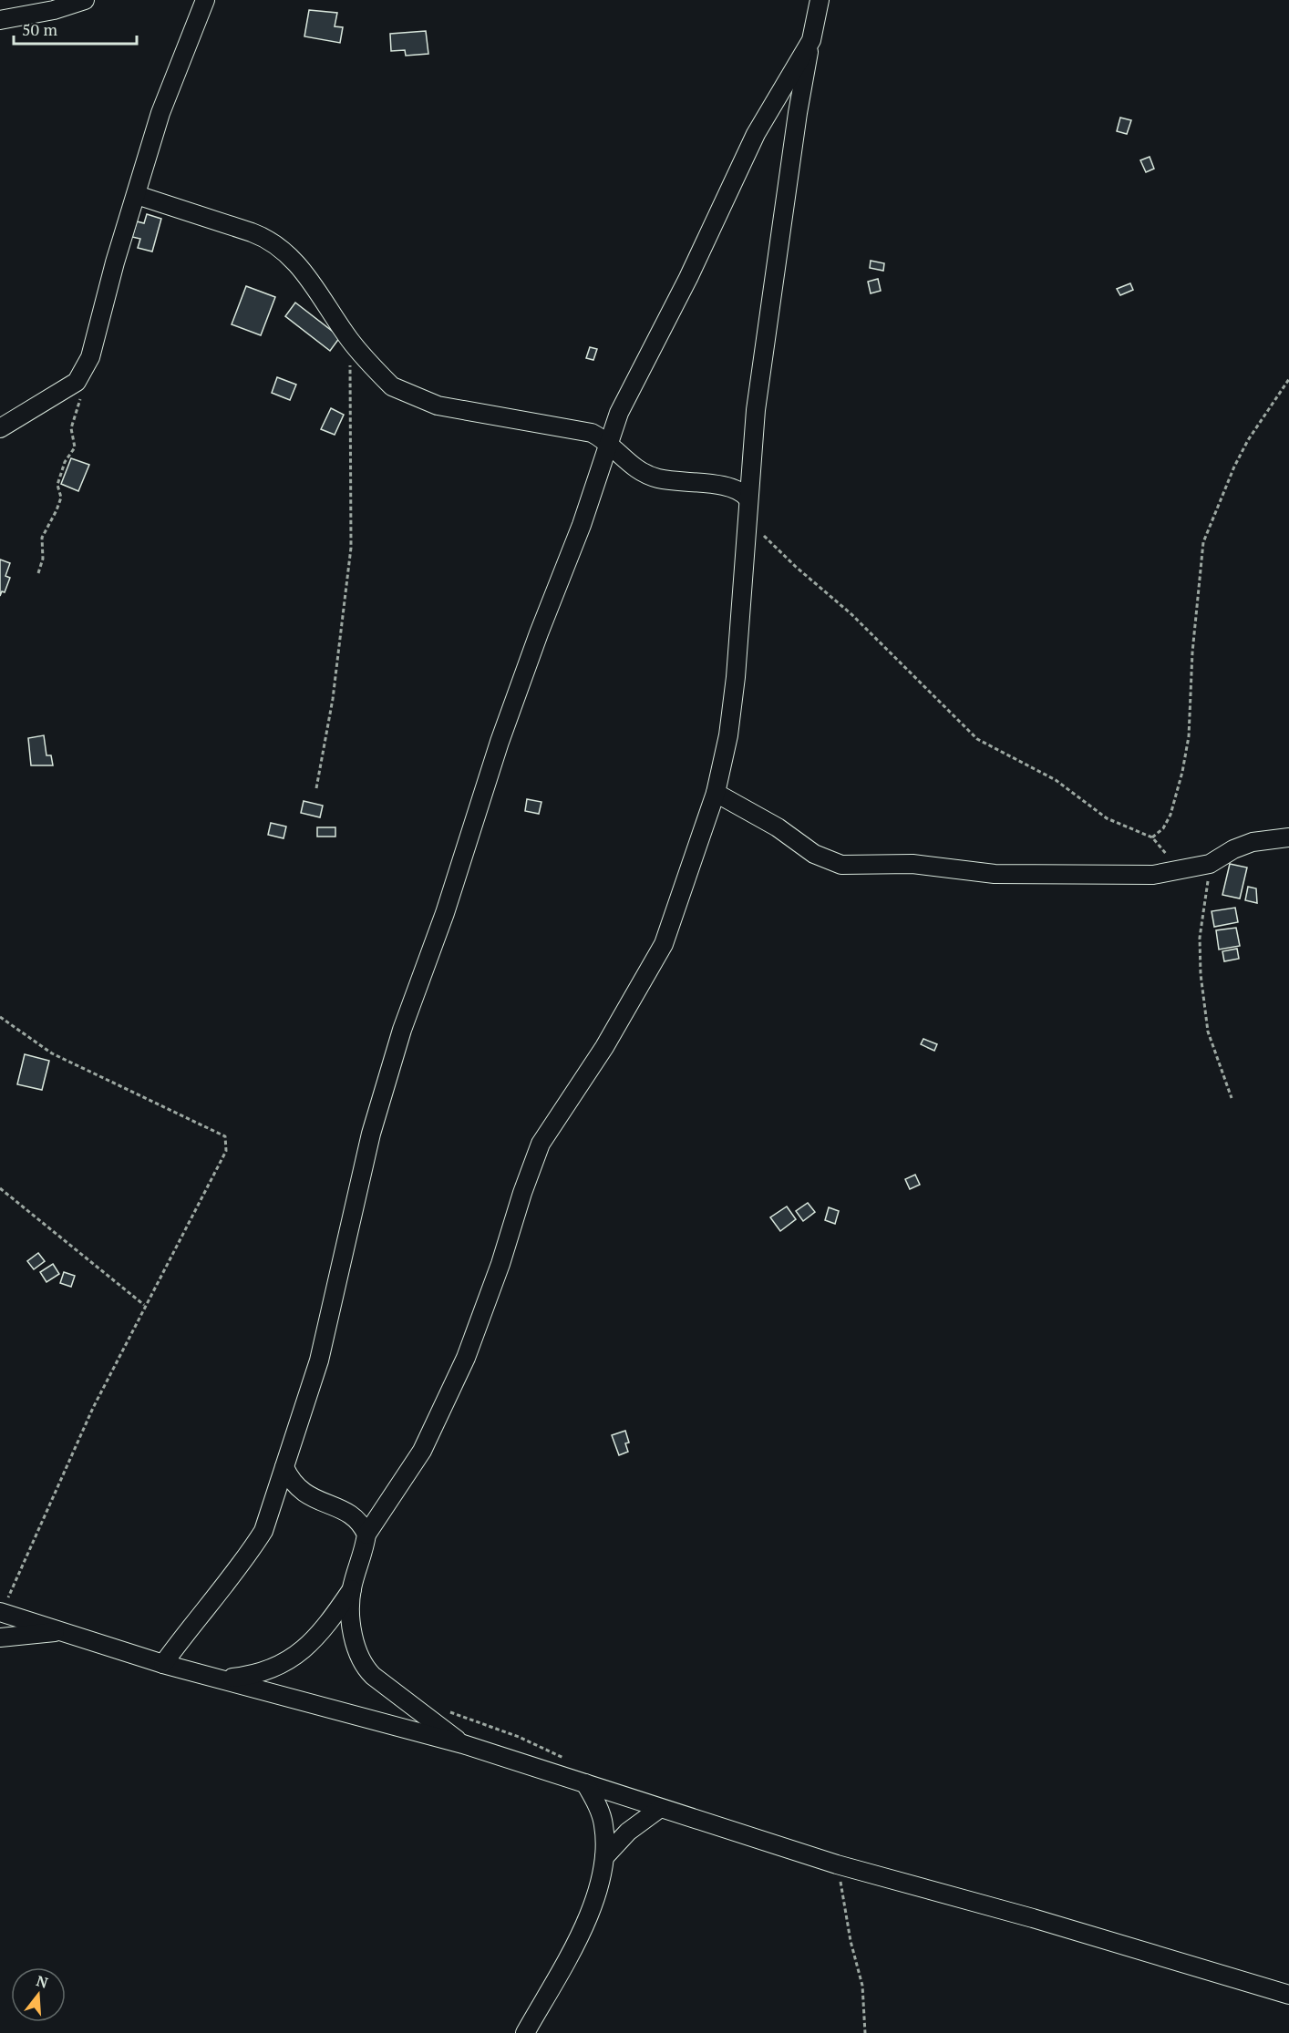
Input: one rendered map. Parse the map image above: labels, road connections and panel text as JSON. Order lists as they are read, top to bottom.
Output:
{
  "scale_bar": "50 m",
  "north": "top"
}
